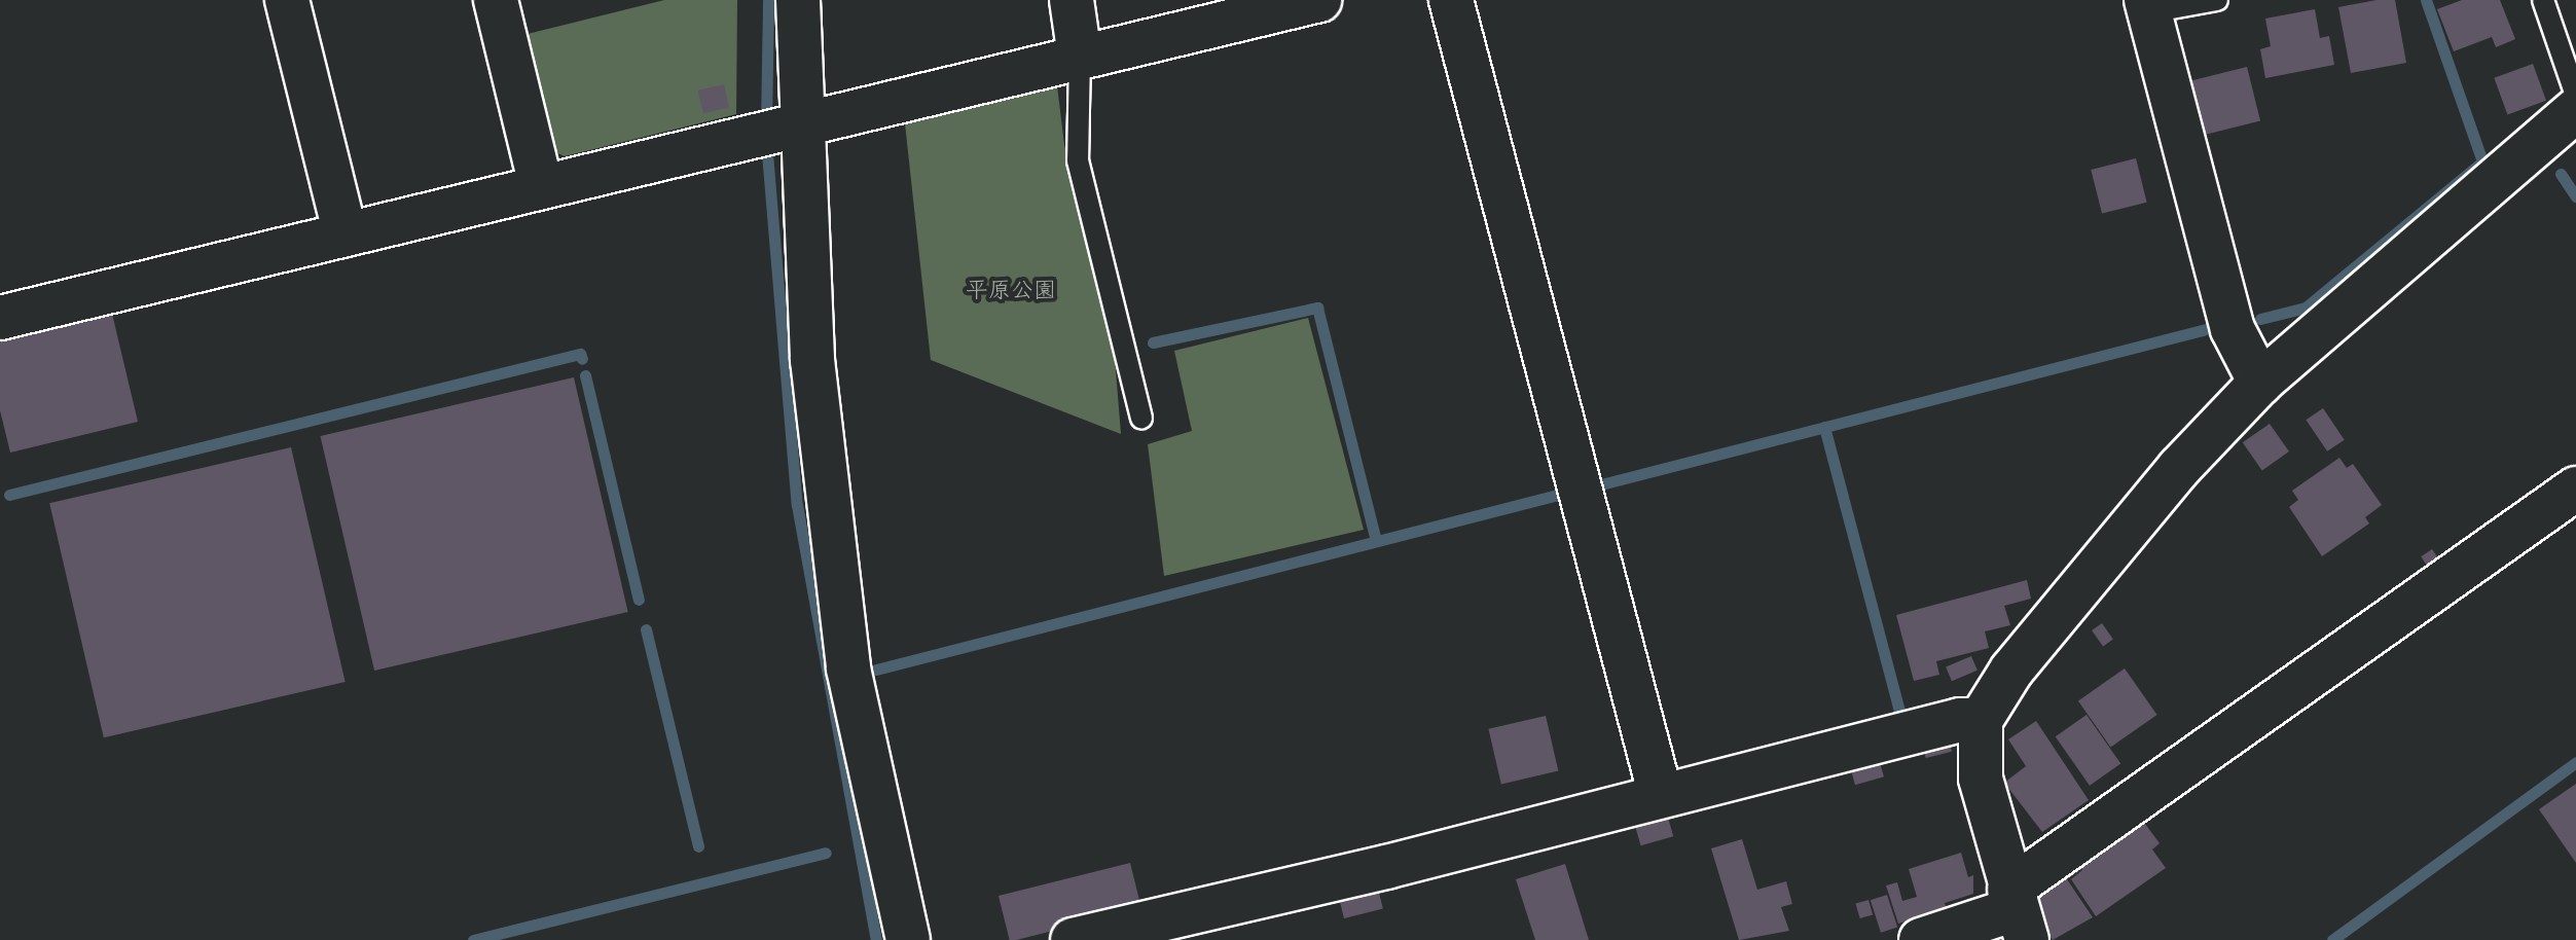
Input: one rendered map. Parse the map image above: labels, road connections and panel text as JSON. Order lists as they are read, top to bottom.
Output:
{
  "parks": ["平原公園"]
}
